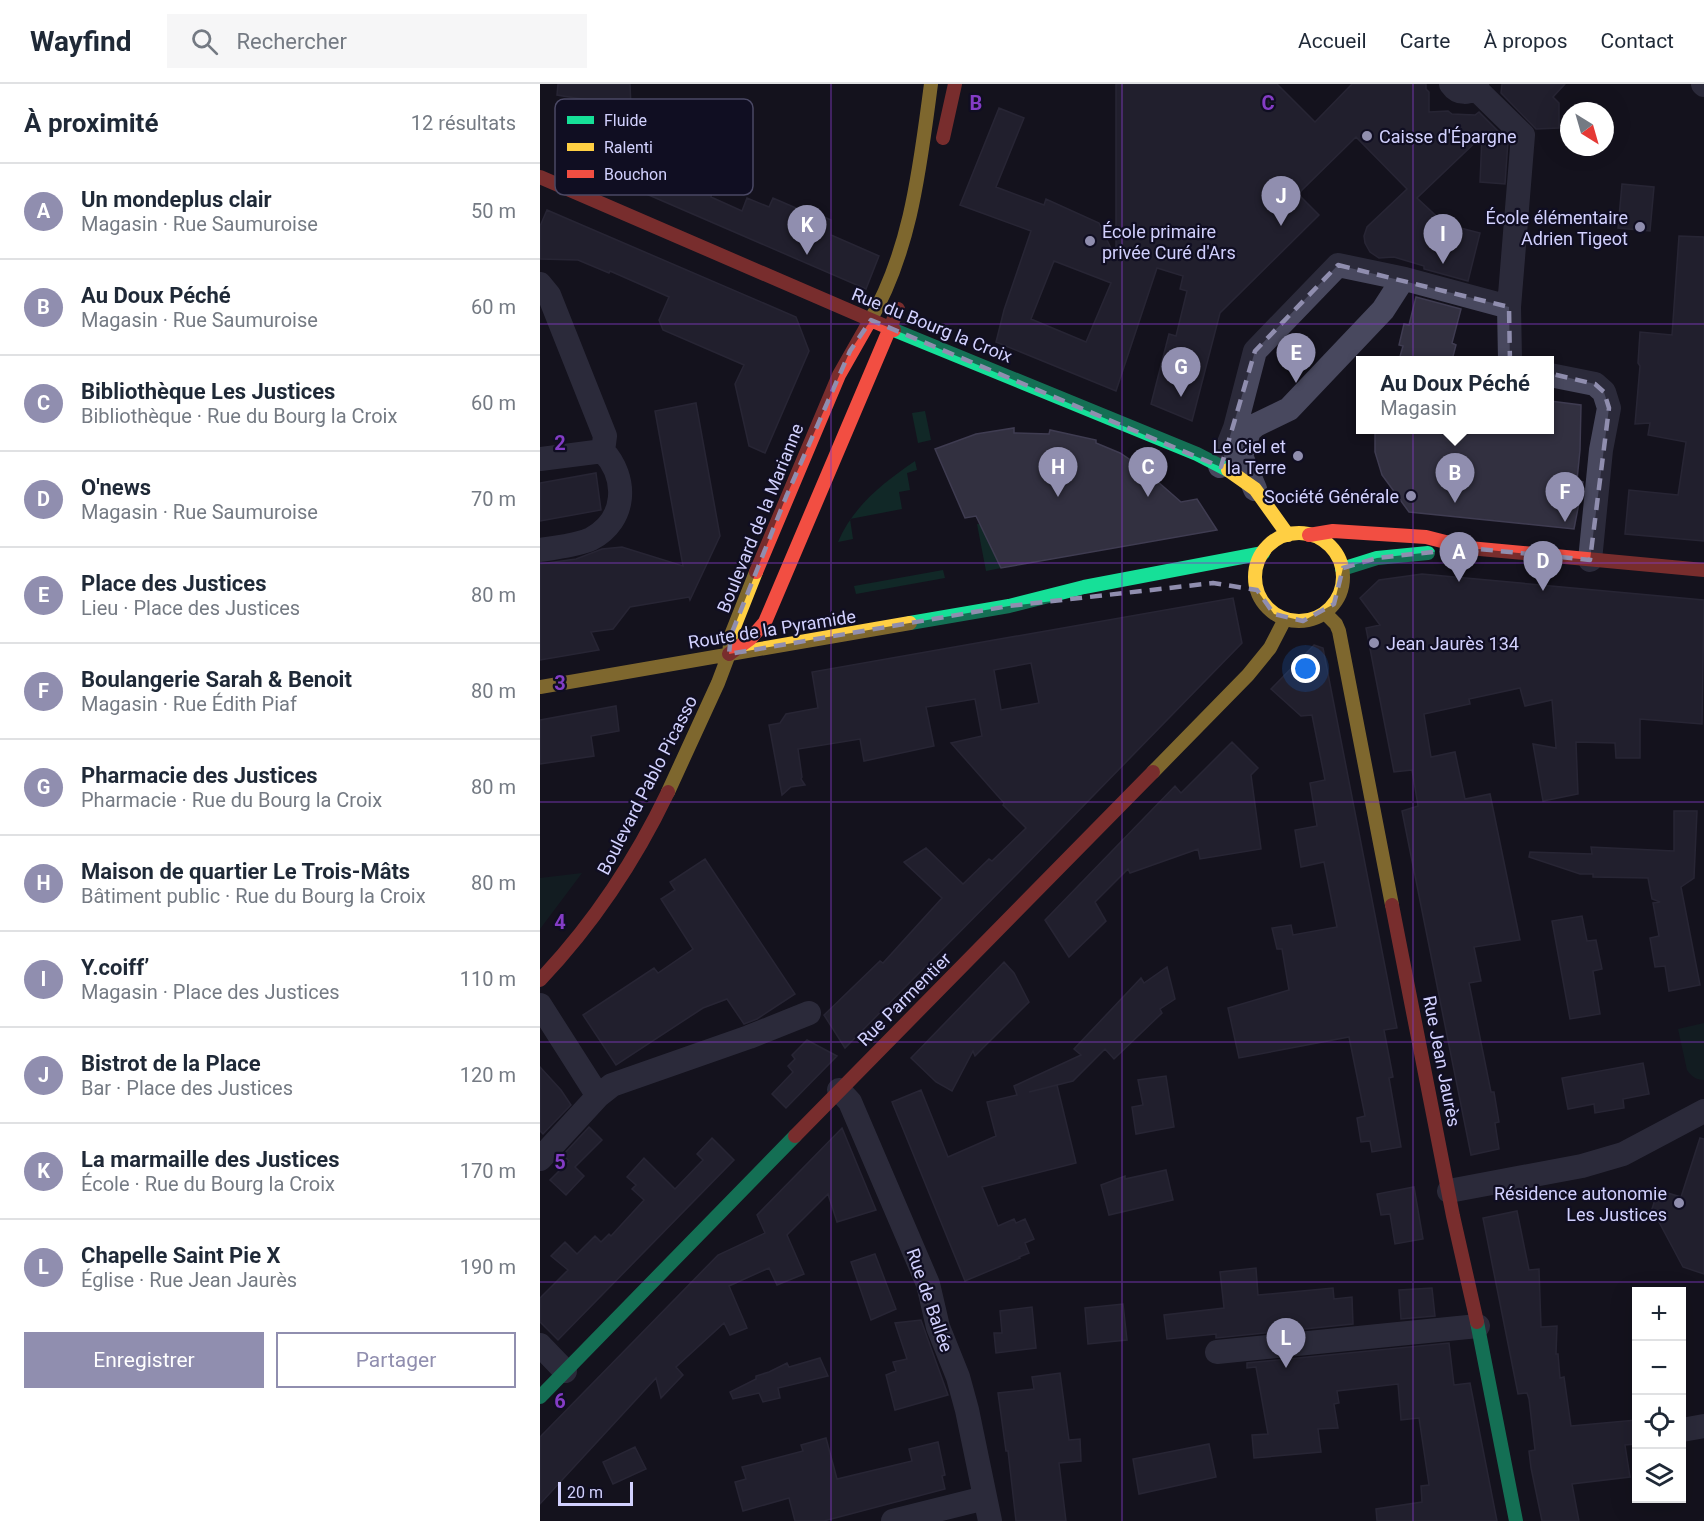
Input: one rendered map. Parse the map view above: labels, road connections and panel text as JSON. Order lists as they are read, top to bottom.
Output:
{
  "streets": {
    "street": [
      "Rue du Bourg la Croix",
      "Boulevard de la Marianne",
      "Route de la Pyramide",
      "Boulevard Pablo Picasso",
      "Rue Parmentier",
      "Rue Jean Jaurès",
      "Rue de Ballée"
    ]
  },
  "crossings": [
    ["Rue du Bourg la Croix", "Boulevard de la Marianne"],
    ["Rue du Bourg la Croix", "Route de la Pyramide"],
    ["Rue du Bourg la Croix", "Rue Parmentier"],
    ["Rue du Bourg la Croix", "Rue Jean Jaurès"],
    ["Boulevard de la Marianne", "Route de la Pyramide"],
    ["Boulevard de la Marianne", "Boulevard Pablo Picasso"],
    ["Route de la Pyramide", "Boulevard Pablo Picasso"],
    ["Route de la Pyramide", "Rue Parmentier"],
    ["Route de la Pyramide", "Rue Jean Jaurès"],
    ["Rue Parmentier", "Rue Jean Jaurès"],
    ["Rue Parmentier", "Rue de Ballée"]
  ],
  "places": [
    "Caisse d'Épargne",
    "École élémentaire Adrien Tigeot",
    "École primaire privée Curé d'Ars",
    "Le Ciel et la Terre",
    "Société Générale",
    "Jean Jaurès 134",
    "Résidence autonomie Les Justices"
  ],
  "legend": ["Fluide", "Ralenti", "Bouchon"],
  "scale_bar": "20 m",
  "north": "bottom right",
  "page": {
    "header": "Wayfind",
    "search": "Rechercher",
    "nav": [
      "Accueil",
      "Carte",
      "À propos",
      "Contact"
    ],
    "heading": ["À proximité", "12 résultats"],
    "list": [
      {
        "mark": "A",
        "name": "Un mondeplus clair",
        "note": "Magasin · Rue Saumuroise",
        "value": "50 m"
      },
      {
        "mark": "B",
        "name": "Au Doux Péché",
        "note": "Magasin · Rue Saumuroise",
        "value": "60 m"
      },
      {
        "mark": "C",
        "name": "Bibliothèque Les Justices",
        "note": "Bibliothèque · Rue du Bourg la Croix",
        "value": "60 m"
      },
      {
        "mark": "D",
        "name": "O'news",
        "note": "Magasin · Rue Saumuroise",
        "value": "70 m"
      },
      {
        "mark": "E",
        "name": "Place des Justices",
        "note": "Lieu · Place des Justices",
        "value": "80 m"
      },
      {
        "mark": "F",
        "name": "Boulangerie Sarah & Benoit",
        "note": "Magasin · Rue Édith Piaf",
        "value": "80 m"
      },
      {
        "mark": "G",
        "name": "Pharmacie des Justices",
        "note": "Pharmacie · Rue du Bourg la Croix",
        "value": "80 m"
      },
      {
        "mark": "H",
        "name": "Maison de quartier Le Trois-Mâts",
        "note": "Bâtiment public · Rue du Bourg la Croix",
        "value": "80 m"
      },
      {
        "mark": "I",
        "name": "Y.coiff’",
        "note": "Magasin · Place des Justices",
        "value": "110 m"
      },
      {
        "mark": "J",
        "name": "Bistrot de la Place",
        "note": "Bar · Place des Justices",
        "value": "120 m"
      },
      {
        "mark": "K",
        "name": "La marmaille des Justices",
        "note": "École · Rue du Bourg la Croix",
        "value": "170 m"
      },
      {
        "mark": "L",
        "name": "Chapelle Saint Pie X",
        "note": "Église · Rue Jean Jaurès",
        "value": "190 m"
      }
    ],
    "pins": [
      "J",
      "K",
      "I",
      "E",
      "G",
      "C",
      "H",
      "B",
      "F",
      "A",
      "D",
      "L"
    ],
    "popup": ["Au Doux Péché", "Magasin"],
    "map_buttons": ["+", "−"],
    "buttons": ["Enregistrer", "Partager"],
    "scale": "20 m"
  },
  "grid": {
    "columns": ["B", "C"],
    "rows": [
      "2",
      "3",
      "4",
      "5",
      "6"
    ]
  }
}
